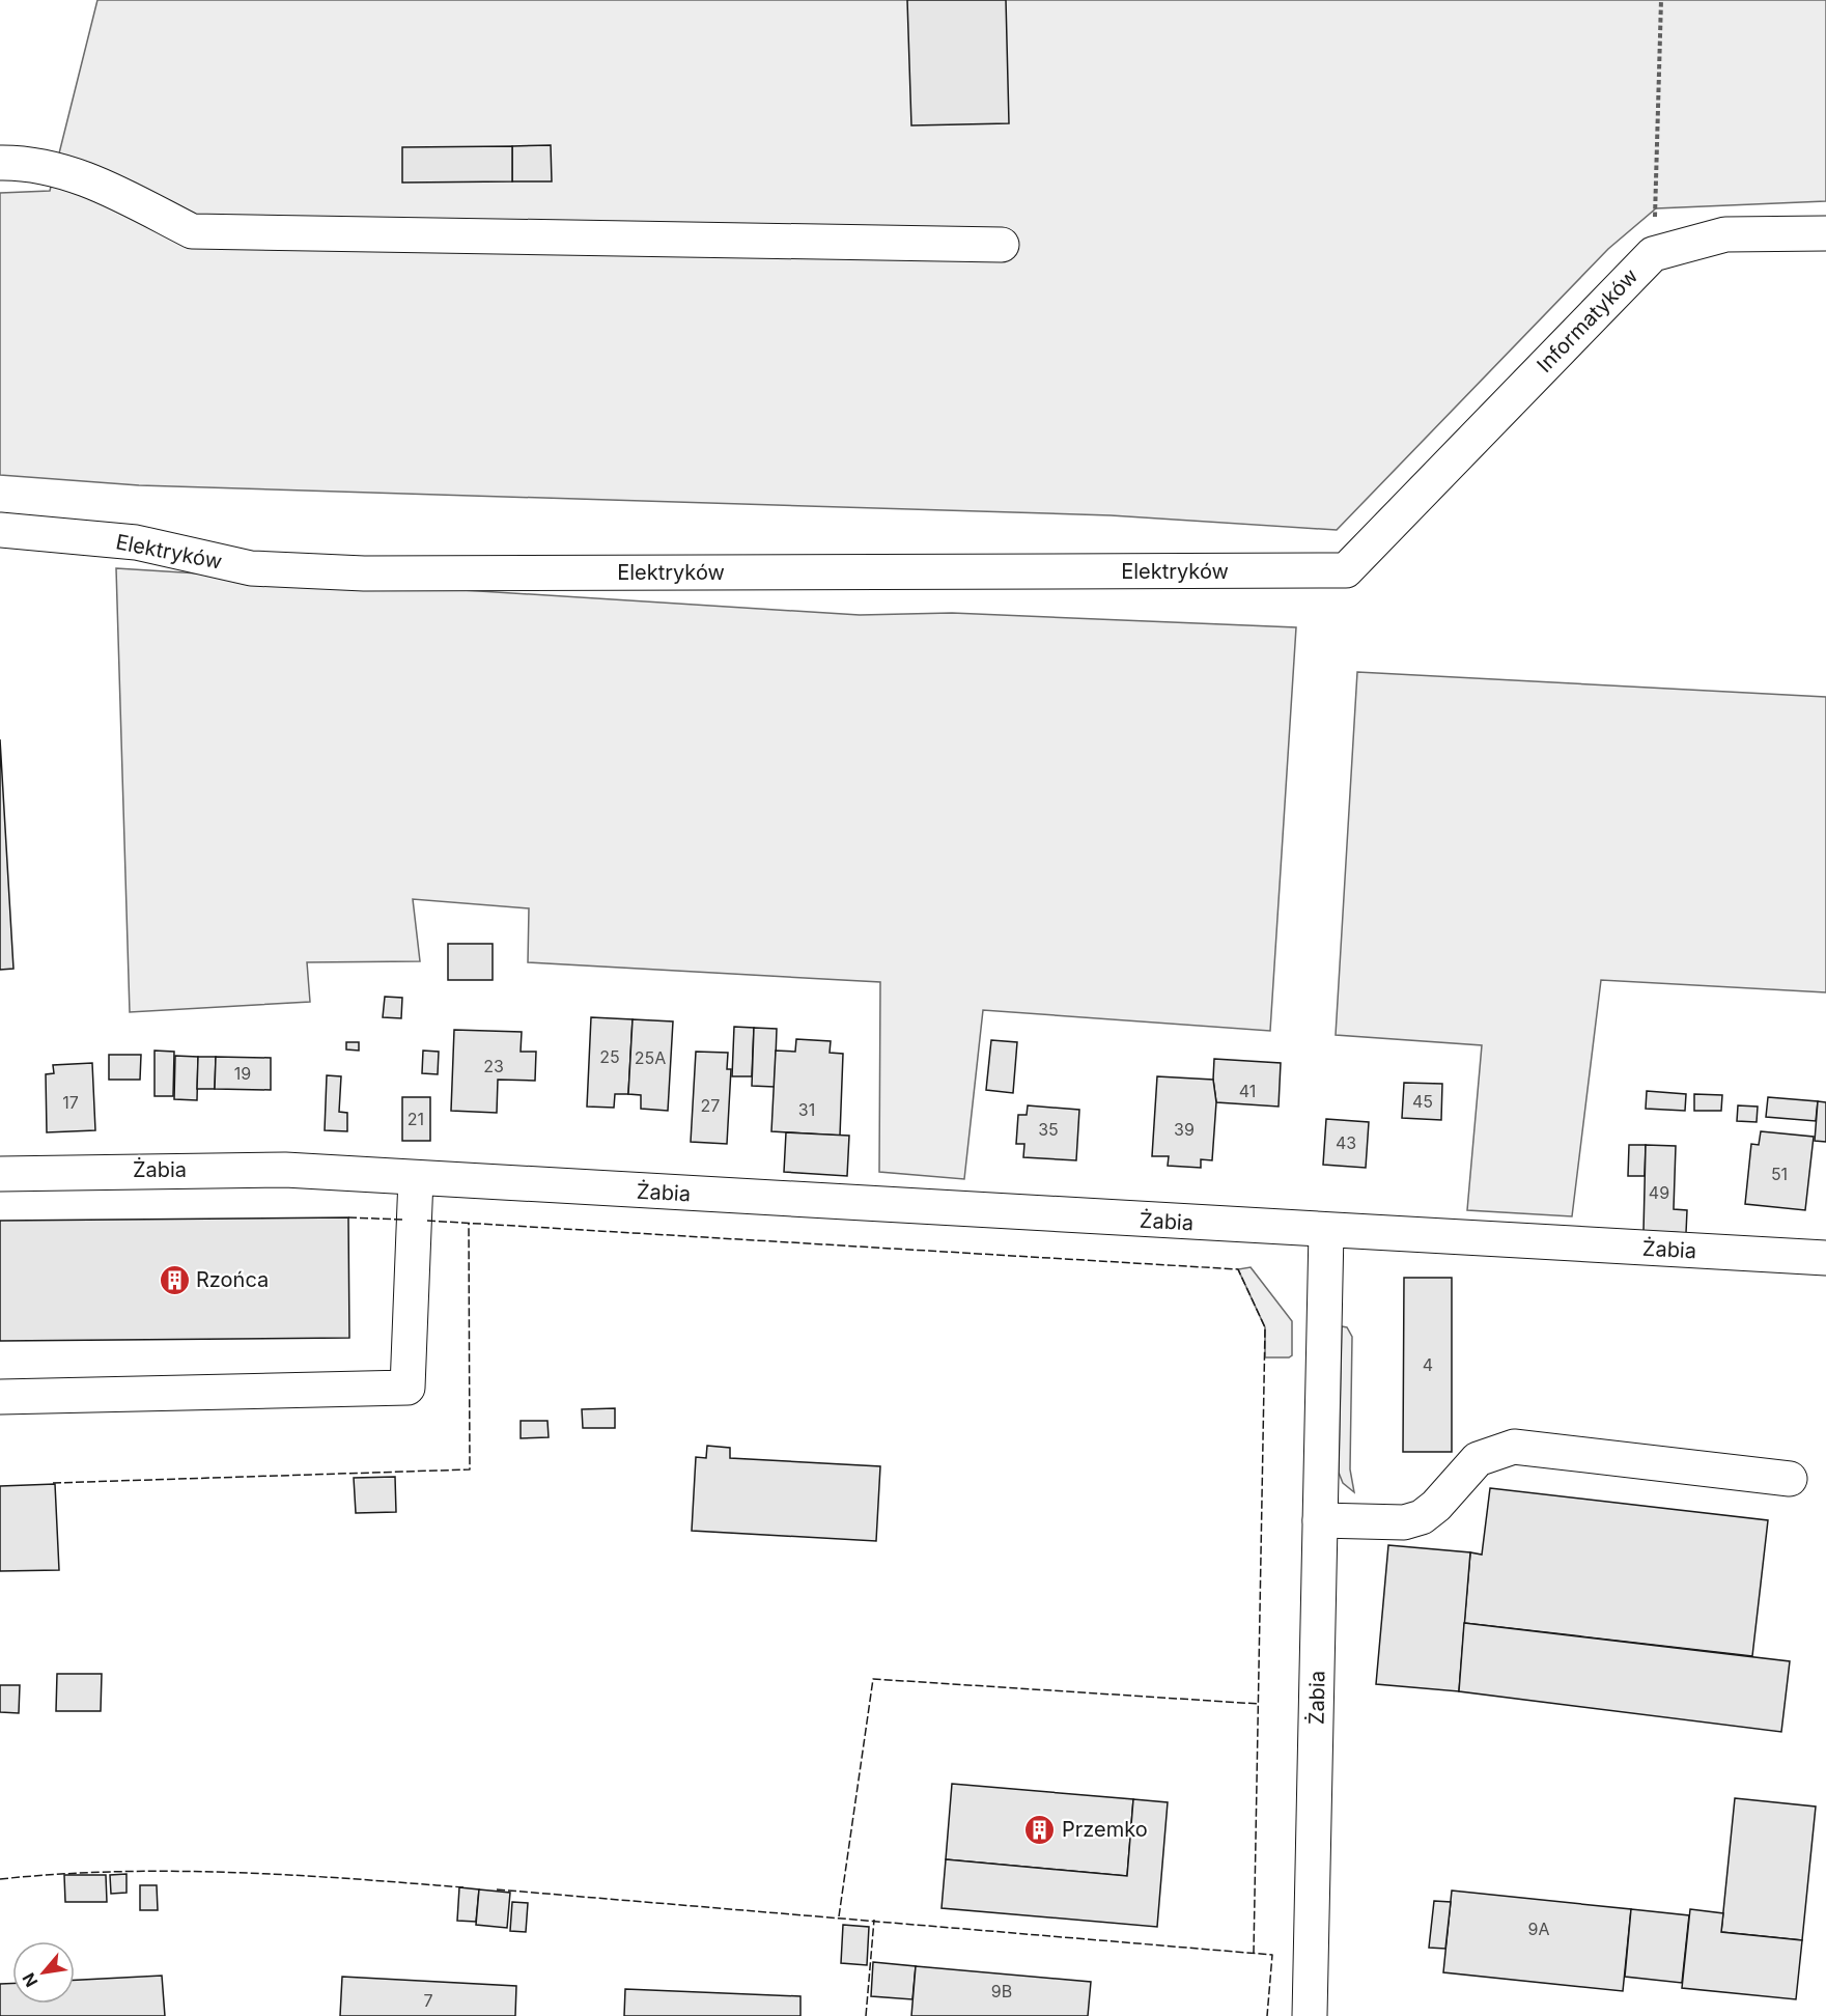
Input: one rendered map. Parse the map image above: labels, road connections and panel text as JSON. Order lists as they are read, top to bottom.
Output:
{
  "streets": {
    "street": ["Informatyków", "Elektryków", "Żabia"]
  },
  "crossings": [
    ["Informatyków", "Elektryków"]
  ],
  "places": {
    "building": ["Rzońca", "Przemko"]
  },
  "house_numbers": [
    "25",
    "25A",
    "23",
    "19",
    "41",
    "45",
    "17",
    "27",
    "31",
    "21",
    "35",
    "39",
    "43",
    "51",
    "49",
    "4",
    "9A",
    "9B",
    "7"
  ],
  "north": "bottom left"
}
